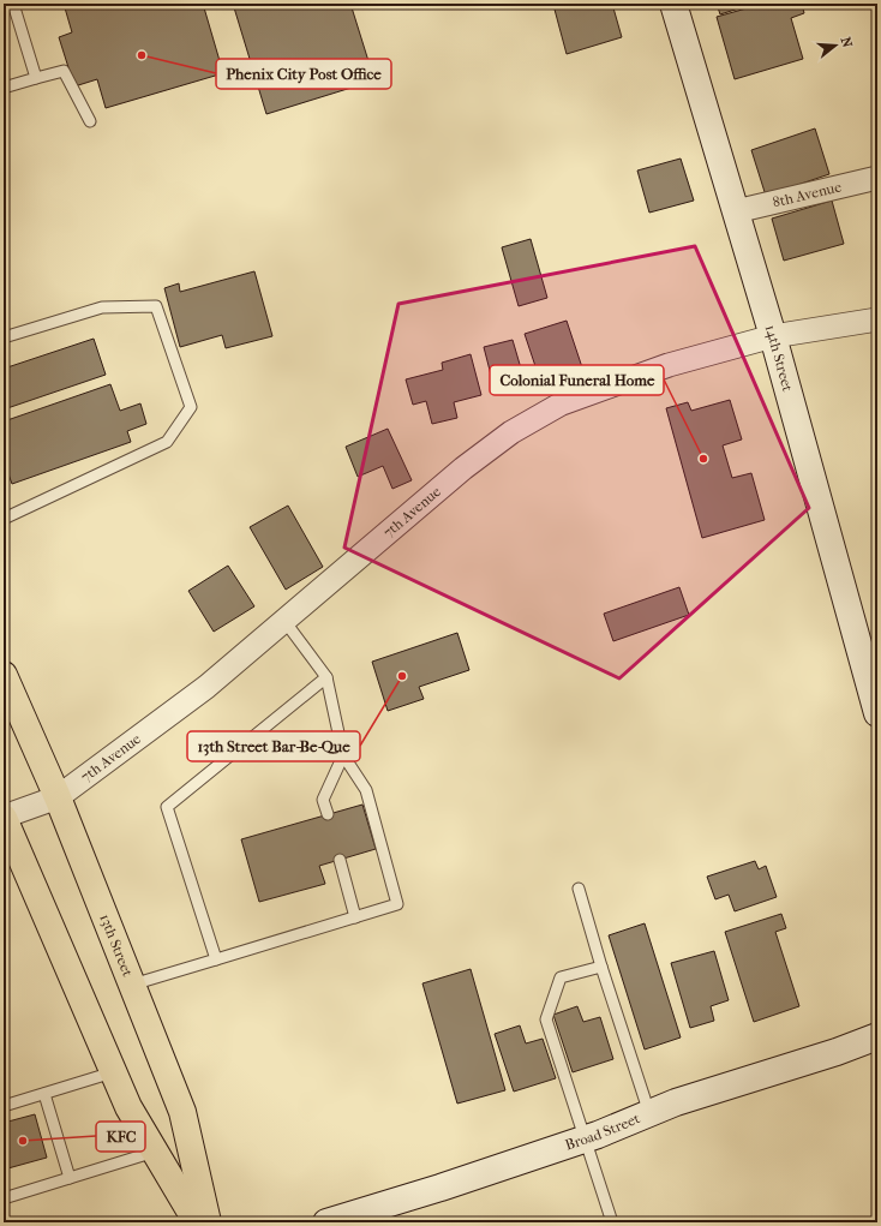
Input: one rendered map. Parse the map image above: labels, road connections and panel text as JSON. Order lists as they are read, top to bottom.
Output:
{
  "streets": {
    "main road": ["13th Street"],
    "street": [
      "8th Avenue",
      "14th Street",
      "7th Avenue",
      "Broad Street"
    ]
  },
  "crossings": [
    ["8th Avenue", "14th Street"],
    ["14th Street", "7th Avenue"],
    ["7th Avenue", "13th Street"]
  ],
  "places": [
    "Phenix City Post Office",
    "Colonial Funeral Home",
    "13th Street Bar-Be-Que",
    "KFC"
  ],
  "north": "right"
}
